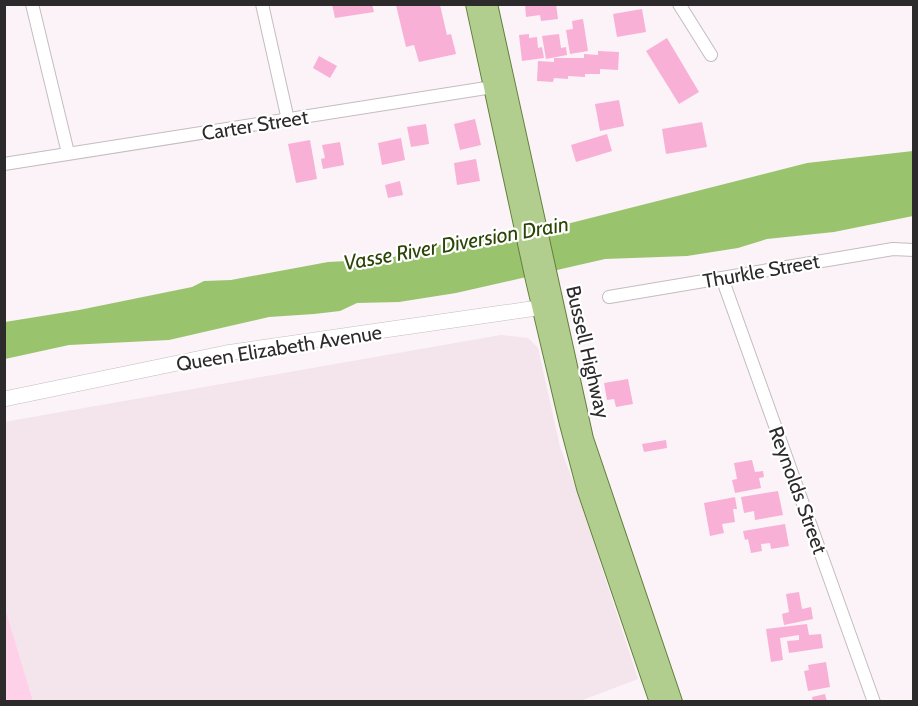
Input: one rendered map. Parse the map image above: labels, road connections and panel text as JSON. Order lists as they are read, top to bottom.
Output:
{
  "streets": {
    "main road": ["Bussell Highway"],
    "street": [
      "Carter Street",
      "Thurkle Street",
      "Queen Elizabeth Avenue",
      "Reynolds Street"
    ]
  },
  "crossings": [
    ["Carter Street", "Bussell Highway"],
    ["Thurkle Street", "Reynolds Street"],
    ["Queen Elizabeth Avenue", "Bussell Highway"]
  ],
  "water": ["Vasse River Diversion Drain"]
}
